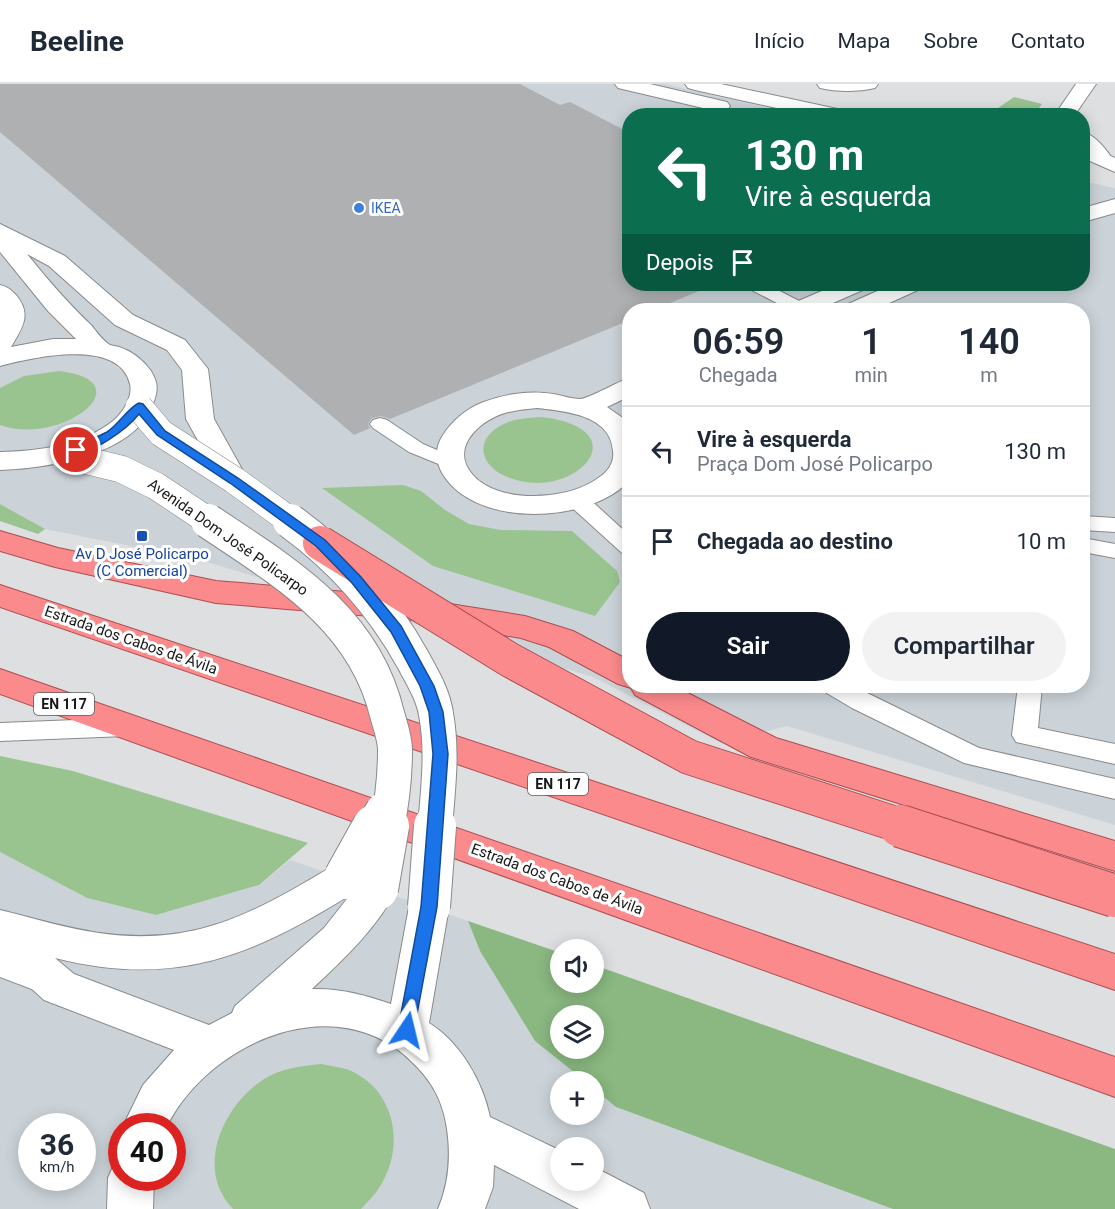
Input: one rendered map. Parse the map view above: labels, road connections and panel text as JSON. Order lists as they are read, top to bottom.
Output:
{
  "streets": {
    "highway": ["Estrada dos Cabos de Ávila", "EN 117"],
    "street": ["Avenida Dom José Policarpo"]
  },
  "places": {
    "other": ["IKEA"],
    "transit": ["Av D José Policarpo (C Comercial)"]
  },
  "page": {
    "header": "Beeline",
    "nav": [
      "Início",
      "Mapa",
      "Sobre",
      "Contato"
    ],
    "turn": ["130 m", "Vire à esquerda"],
    "then": "Depois",
    "eta": [
      "06:59",
      "Chegada",
      "1",
      "min",
      "140",
      "m"
    ],
    "list": [
      {
        "name": "Vire à esquerda",
        "note": "Praça Dom José Policarpo",
        "value": "130 m"
      },
      {
        "name": "Chegada ao destino",
        "value": "10 m"
      }
    ],
    "buttons": ["Sair", "Compartilhar"],
    "map_buttons": ["+", "−"],
    "speed": "36 km/h",
    "limit": "40"
  }
}
